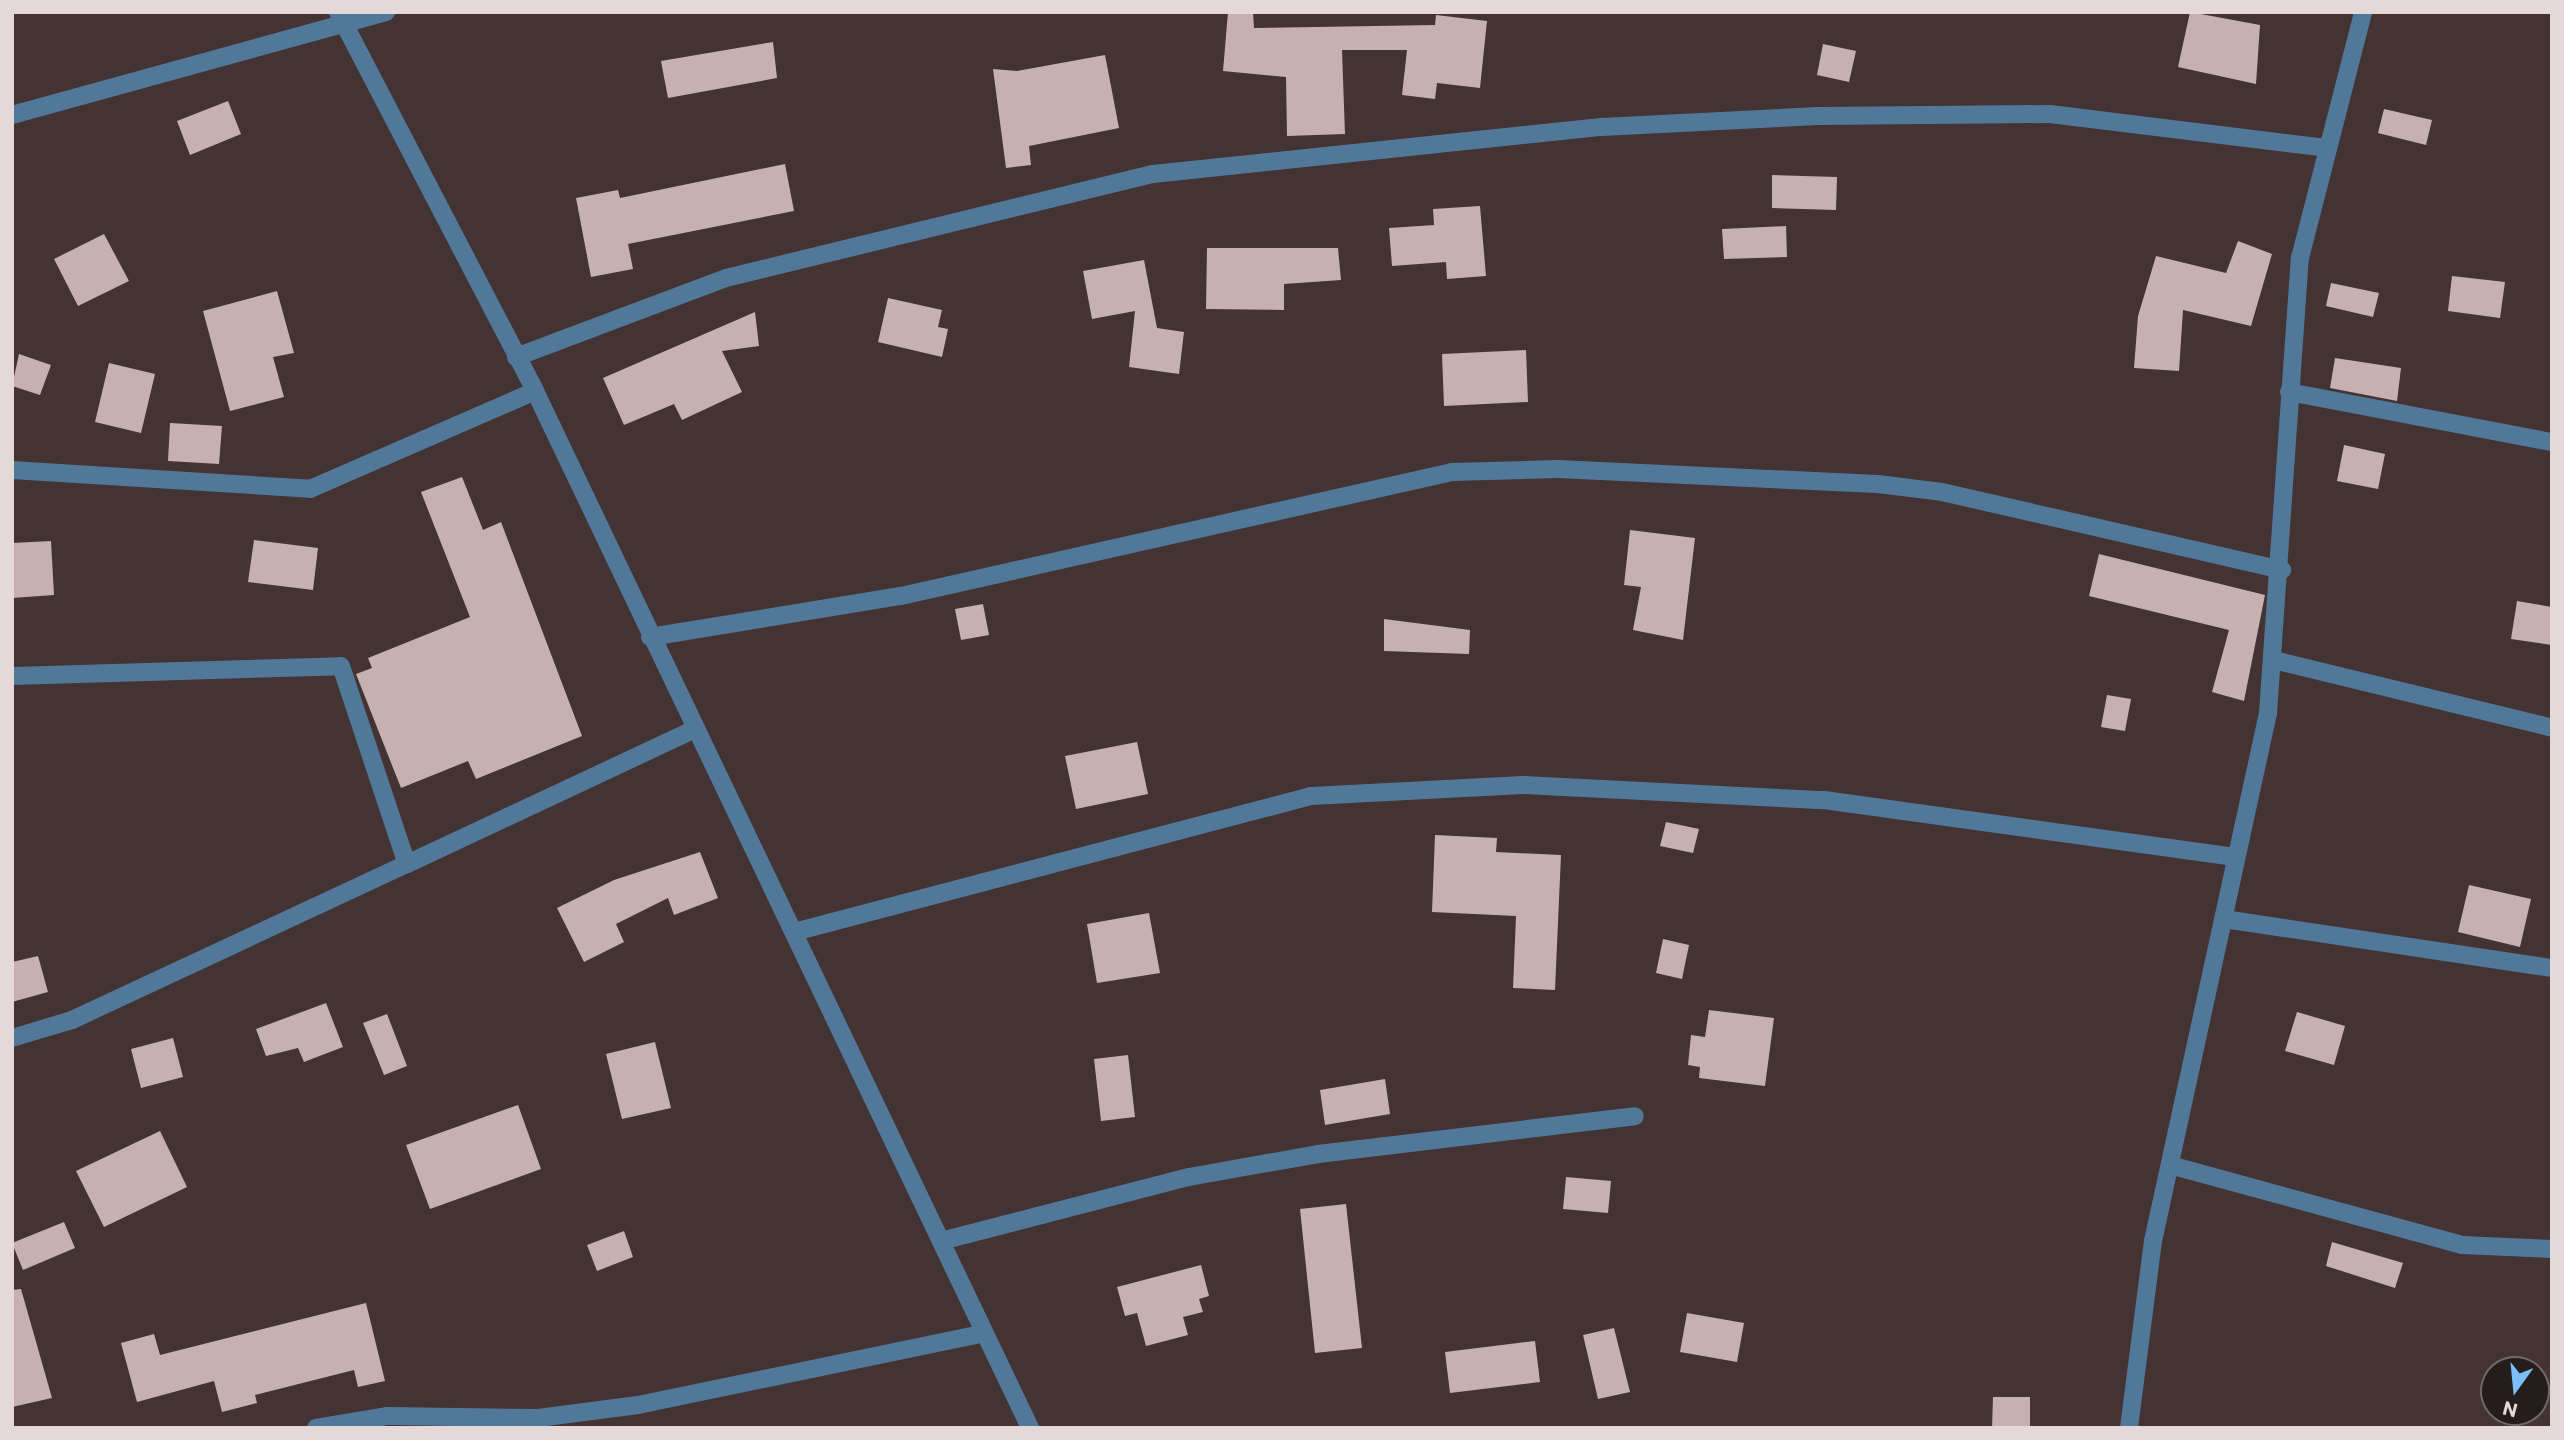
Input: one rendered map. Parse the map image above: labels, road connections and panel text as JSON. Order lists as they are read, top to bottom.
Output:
{
  "north": "bottom"
}
